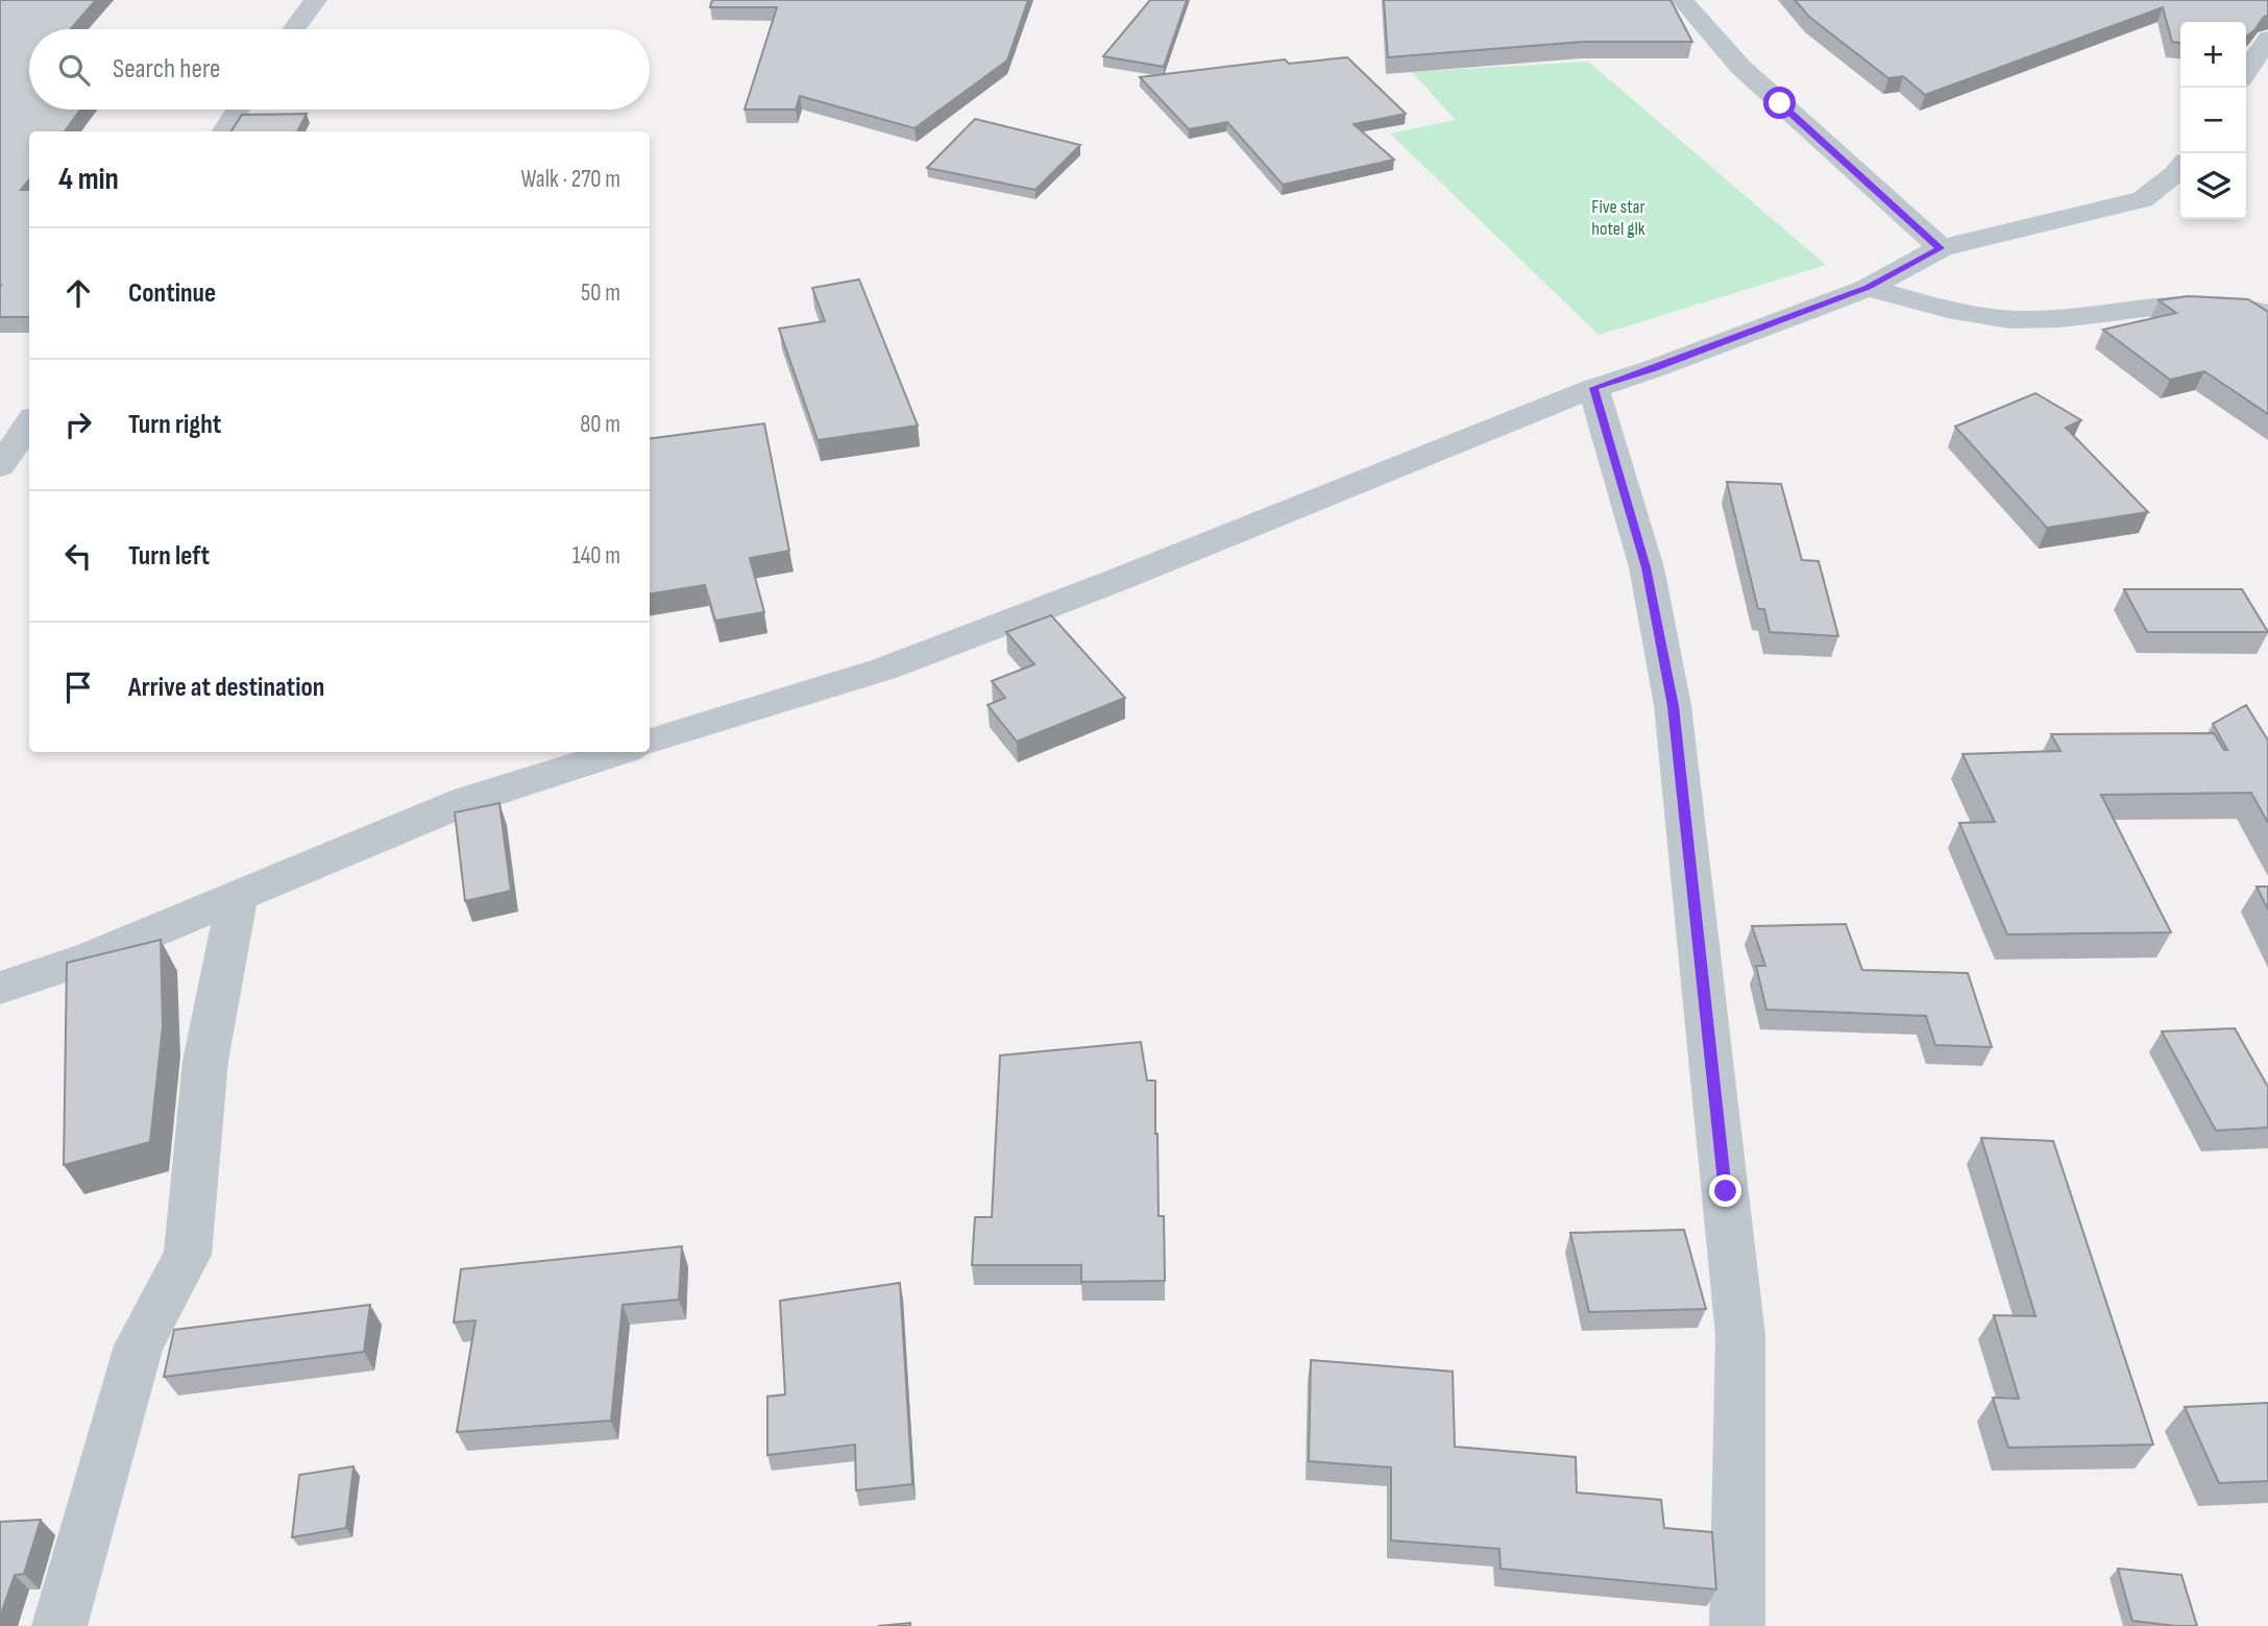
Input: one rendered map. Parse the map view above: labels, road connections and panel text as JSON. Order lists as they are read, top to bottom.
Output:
{
  "parks": ["Five star hotel glk"],
  "page": {
    "map_buttons": ["+", "−"],
    "search": "Search here",
    "heading": ["4 min", "Walk · 270 m"],
    "list": [
      ["Continue", "50 m"],
      ["Turn right", "80 m"],
      ["Turn left", "140 m"],
      "Arrive at destination"
    ]
  }
}
